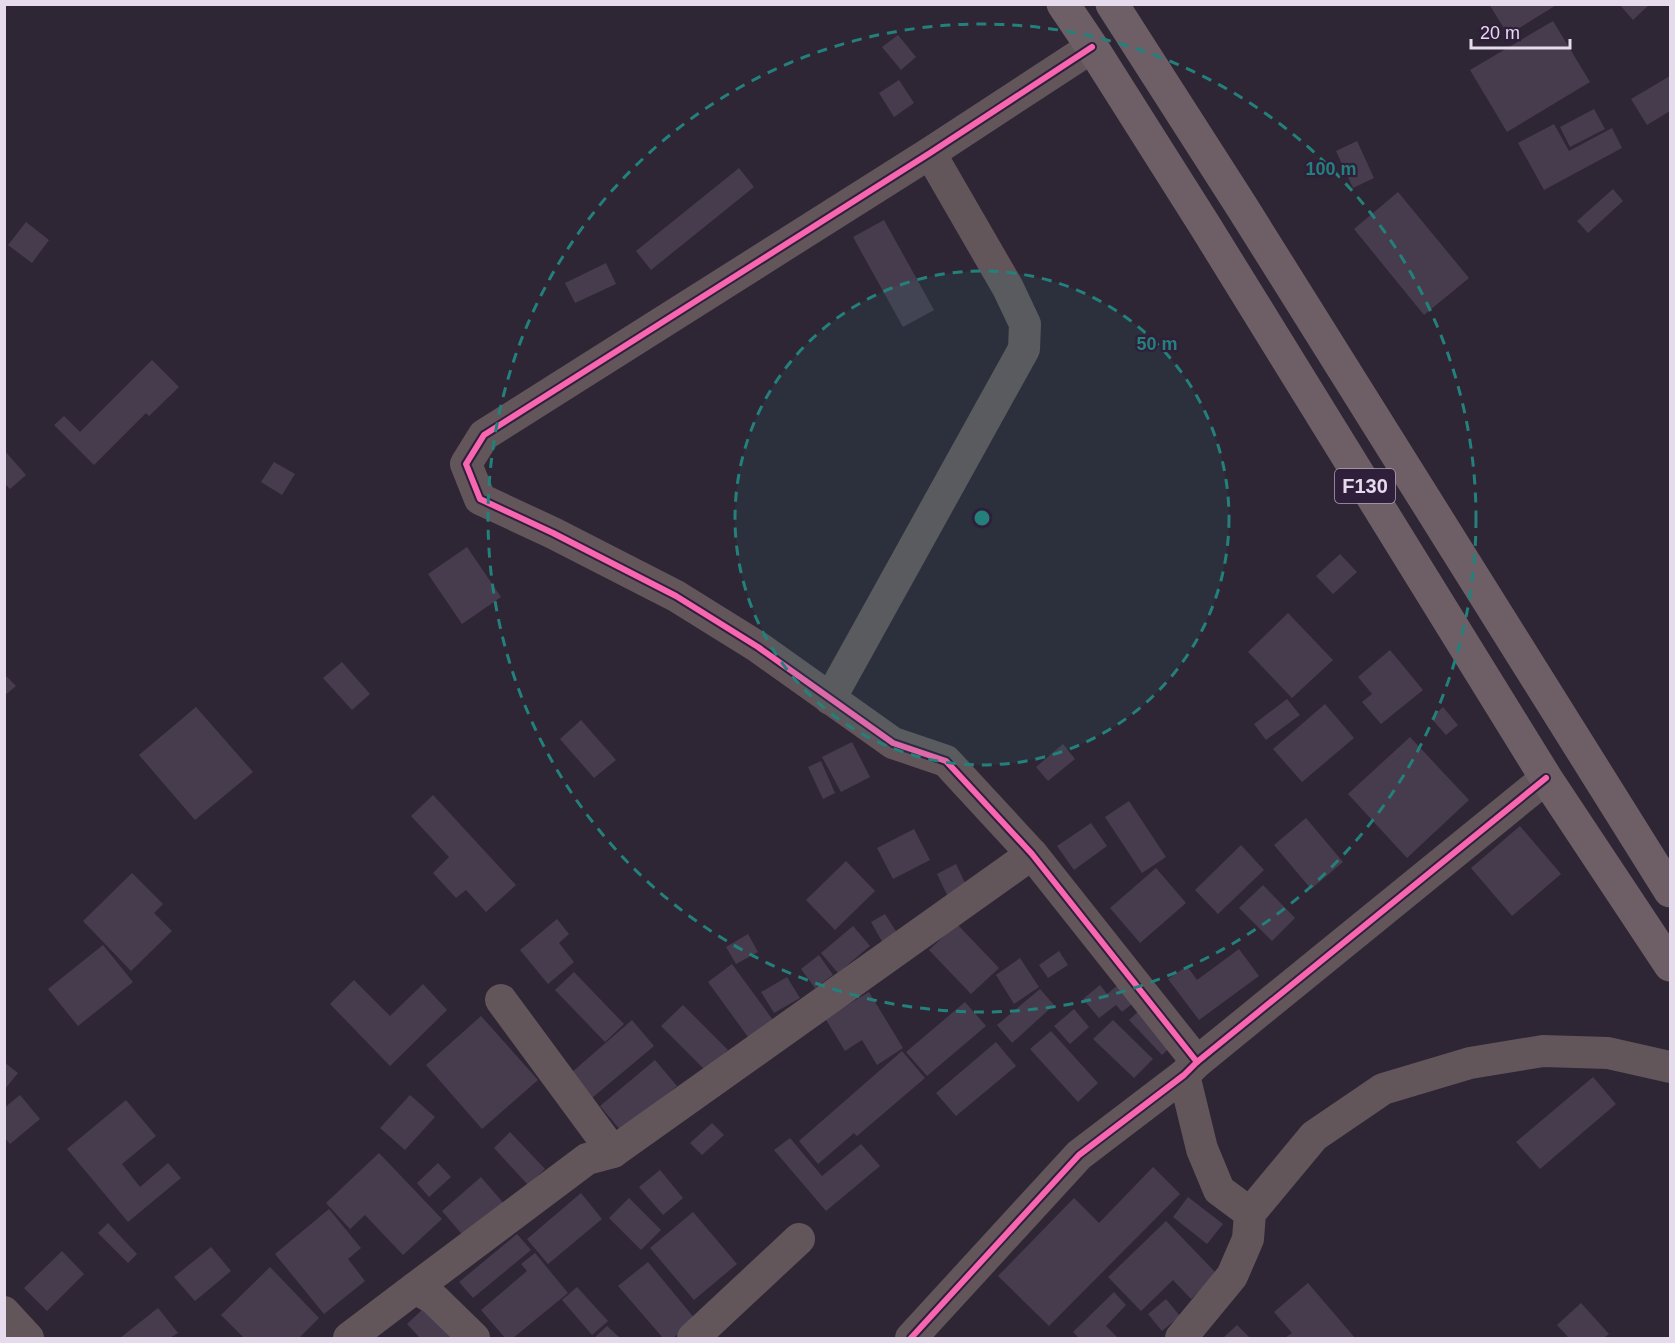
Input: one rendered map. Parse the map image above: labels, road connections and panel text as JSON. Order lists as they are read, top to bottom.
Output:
{
  "streets": {
    "main road": ["F130"]
  },
  "scale_bar": "20 m",
  "rings": ["100 m", "50 m"]
}
